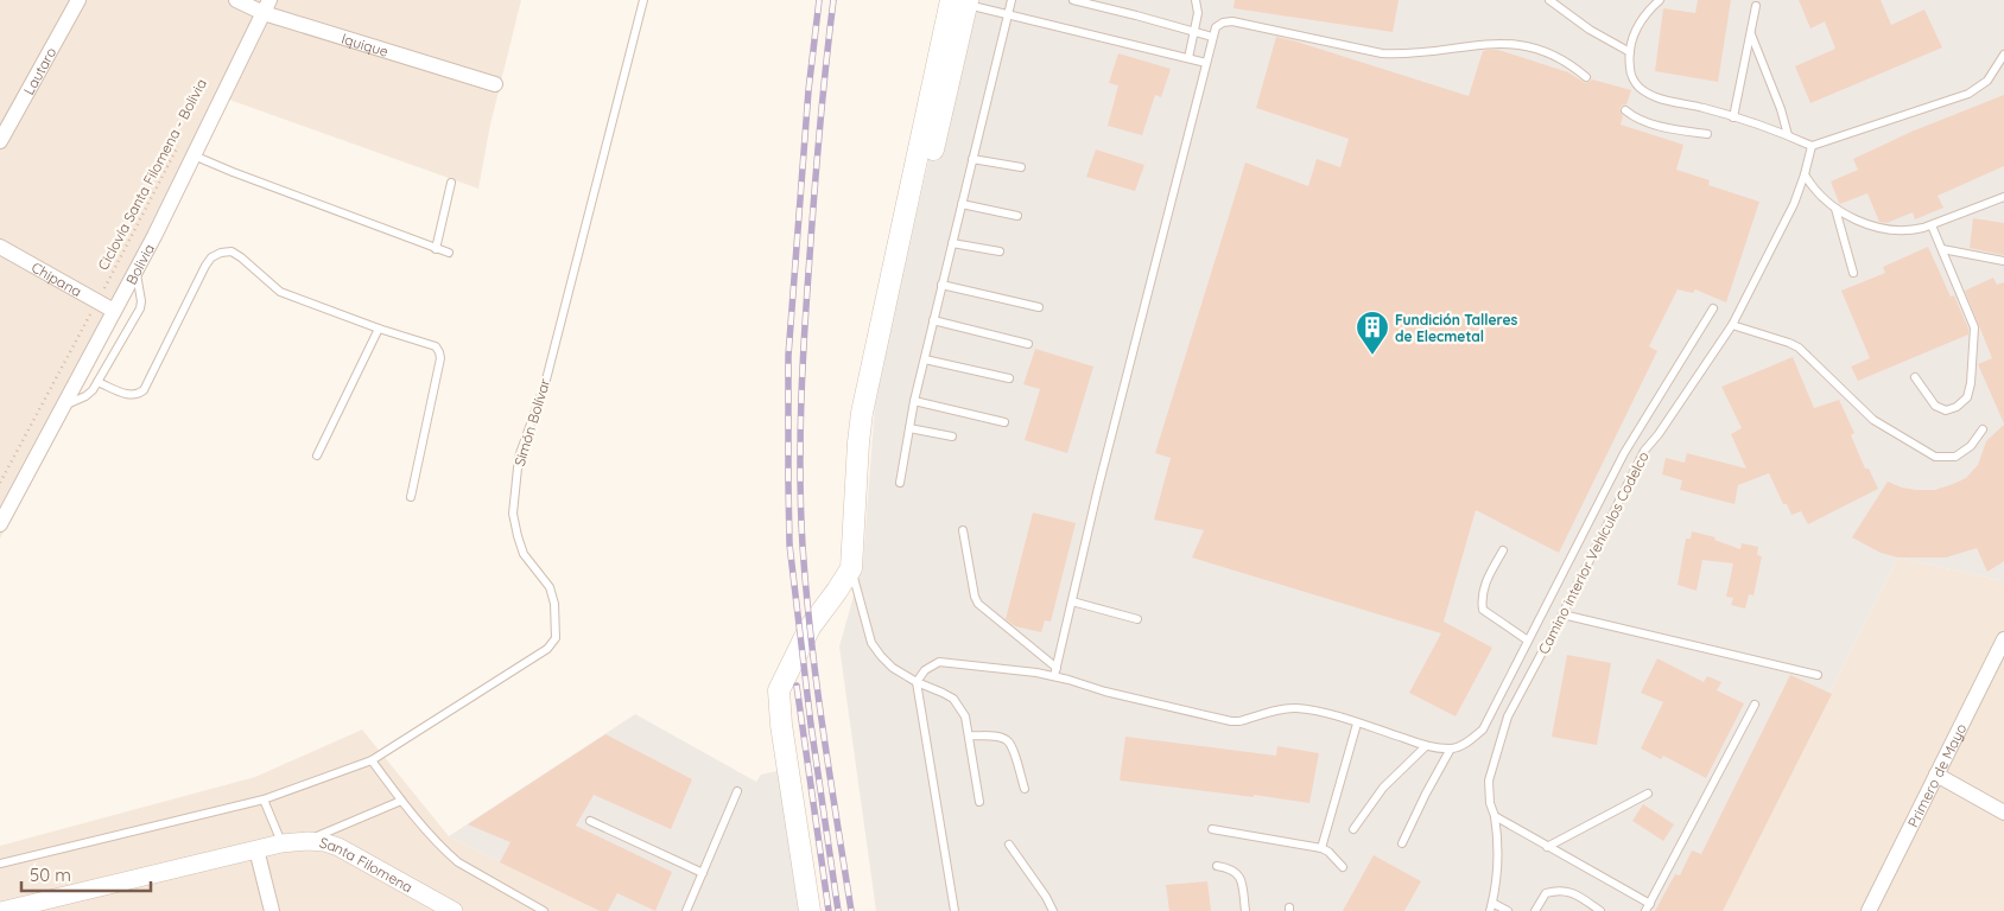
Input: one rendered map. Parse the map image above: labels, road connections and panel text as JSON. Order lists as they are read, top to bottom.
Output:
{
  "streets": {
    "street": [
      "Iquique",
      "Lautaro",
      "Bolivia",
      "Chipana",
      "Primero de Mayo",
      "Santa Filomena"
    ],
    "lane": ["Simón Bolívar", "Camino interior Vehículos Codelco"],
    "path": ["Ciclovía Santa Filomena - Bolivia"]
  },
  "crossings": [
    ["Iquique", "Bolivia"],
    ["Ciclovía Santa Filomena - Bolivia", "Chipana"],
    ["Bolivia", "Chipana"]
  ],
  "places": {
    "building": ["Fundición Talleres de Elecmetal"]
  },
  "scale_bar": "50 m"
}
